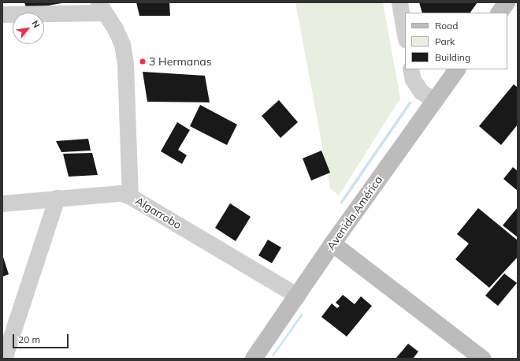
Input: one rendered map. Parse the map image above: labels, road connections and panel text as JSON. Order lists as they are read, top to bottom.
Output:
{
  "streets": {
    "main road": ["Avenida América"],
    "street": ["Algarrobo"]
  },
  "crossings": [
    ["Algarrobo", "Avenida América"]
  ],
  "places": ["3 Hermanas"],
  "legend": ["Road", "Park", "Building"],
  "scale_bar": "20 m",
  "north": "top right"
}
